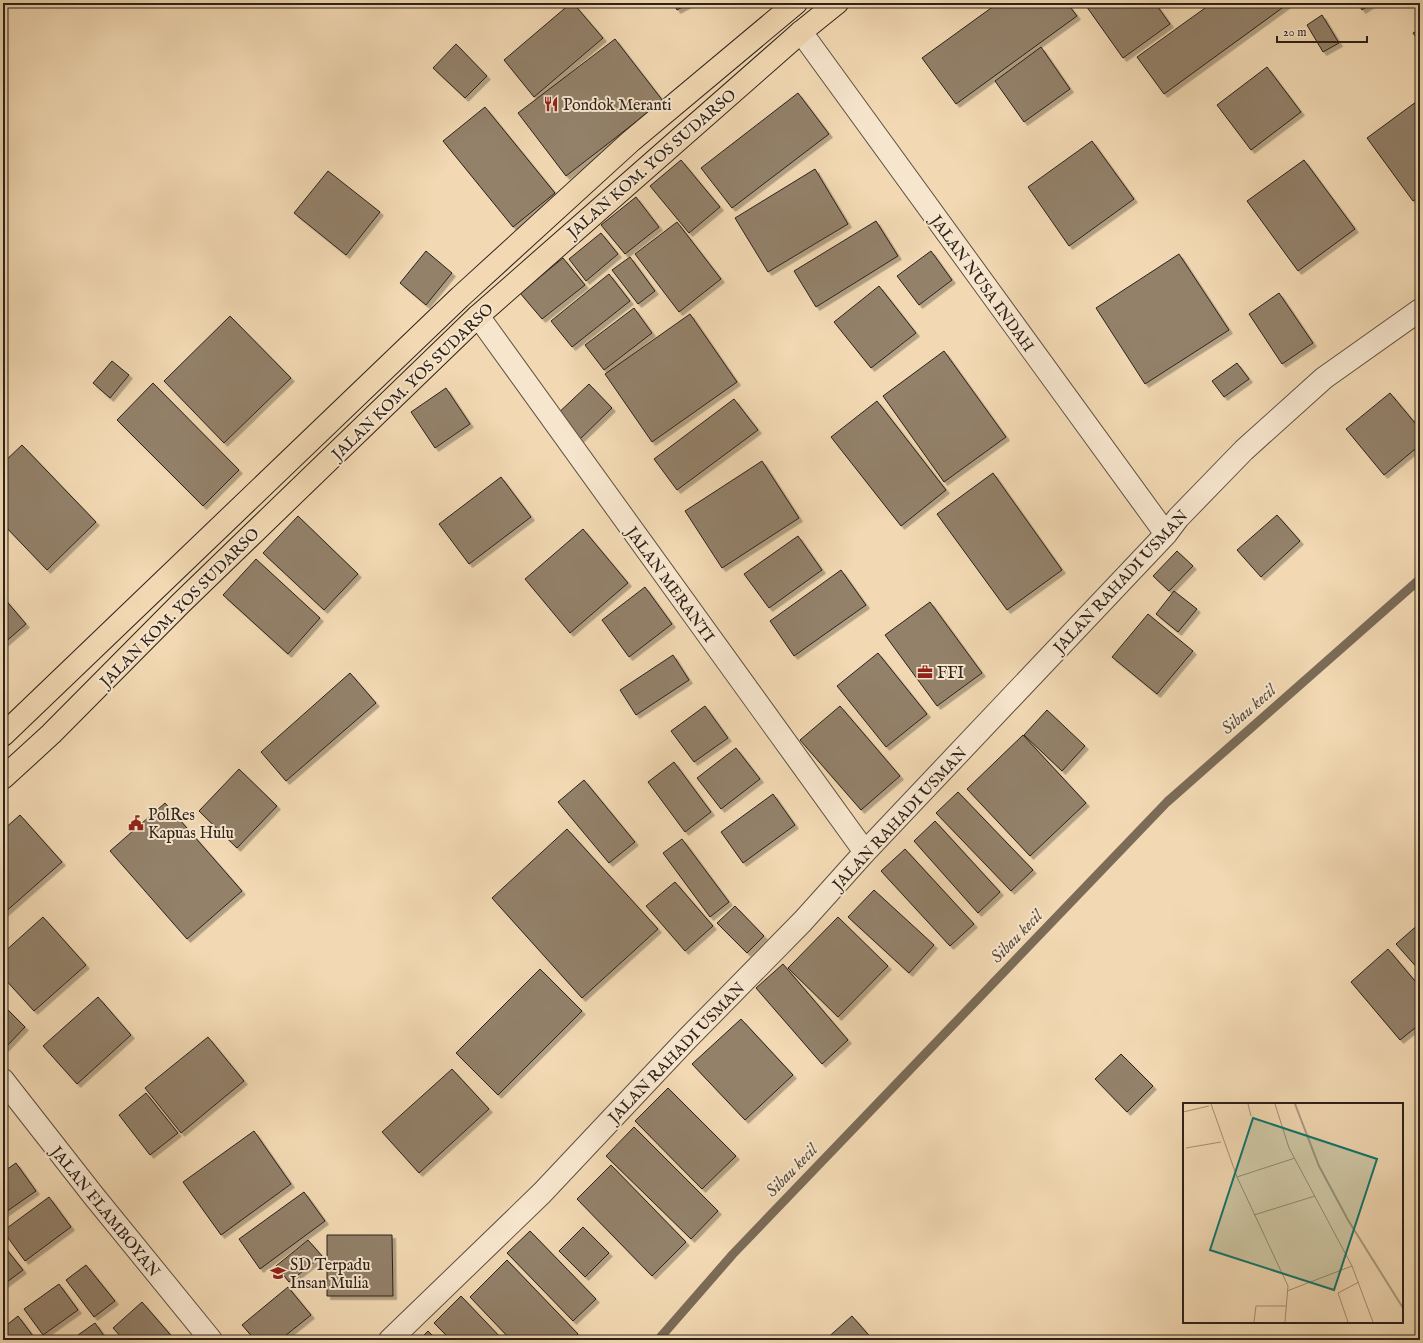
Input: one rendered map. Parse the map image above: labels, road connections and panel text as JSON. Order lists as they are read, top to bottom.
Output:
{
  "streets": {
    "highway": ["JALAN KOM. YOS SUDARSO"],
    "street": [
      "JALAN NUSA INDAH",
      "JALAN RAHADI USMAN",
      "JALAN MERANTI",
      "JALAN FLAMBOYAN"
    ]
  },
  "crossings": [
    ["JALAN KOM. YOS SUDARSO", "JALAN NUSA INDAH"],
    ["JALAN KOM. YOS SUDARSO", "JALAN MERANTI"],
    ["JALAN NUSA INDAH", "JALAN RAHADI USMAN"],
    ["JALAN RAHADI USMAN", "JALAN MERANTI"]
  ],
  "water": ["Sibau kecil"],
  "places": {
    "restaurant": ["Pondok Meranti"],
    "office": ["FFI"],
    "public building": ["PolRes Kapuas Hulu"],
    "school or university": ["SD Terpadu Insan Mulia"]
  },
  "scale_bar": "20 m"
}
